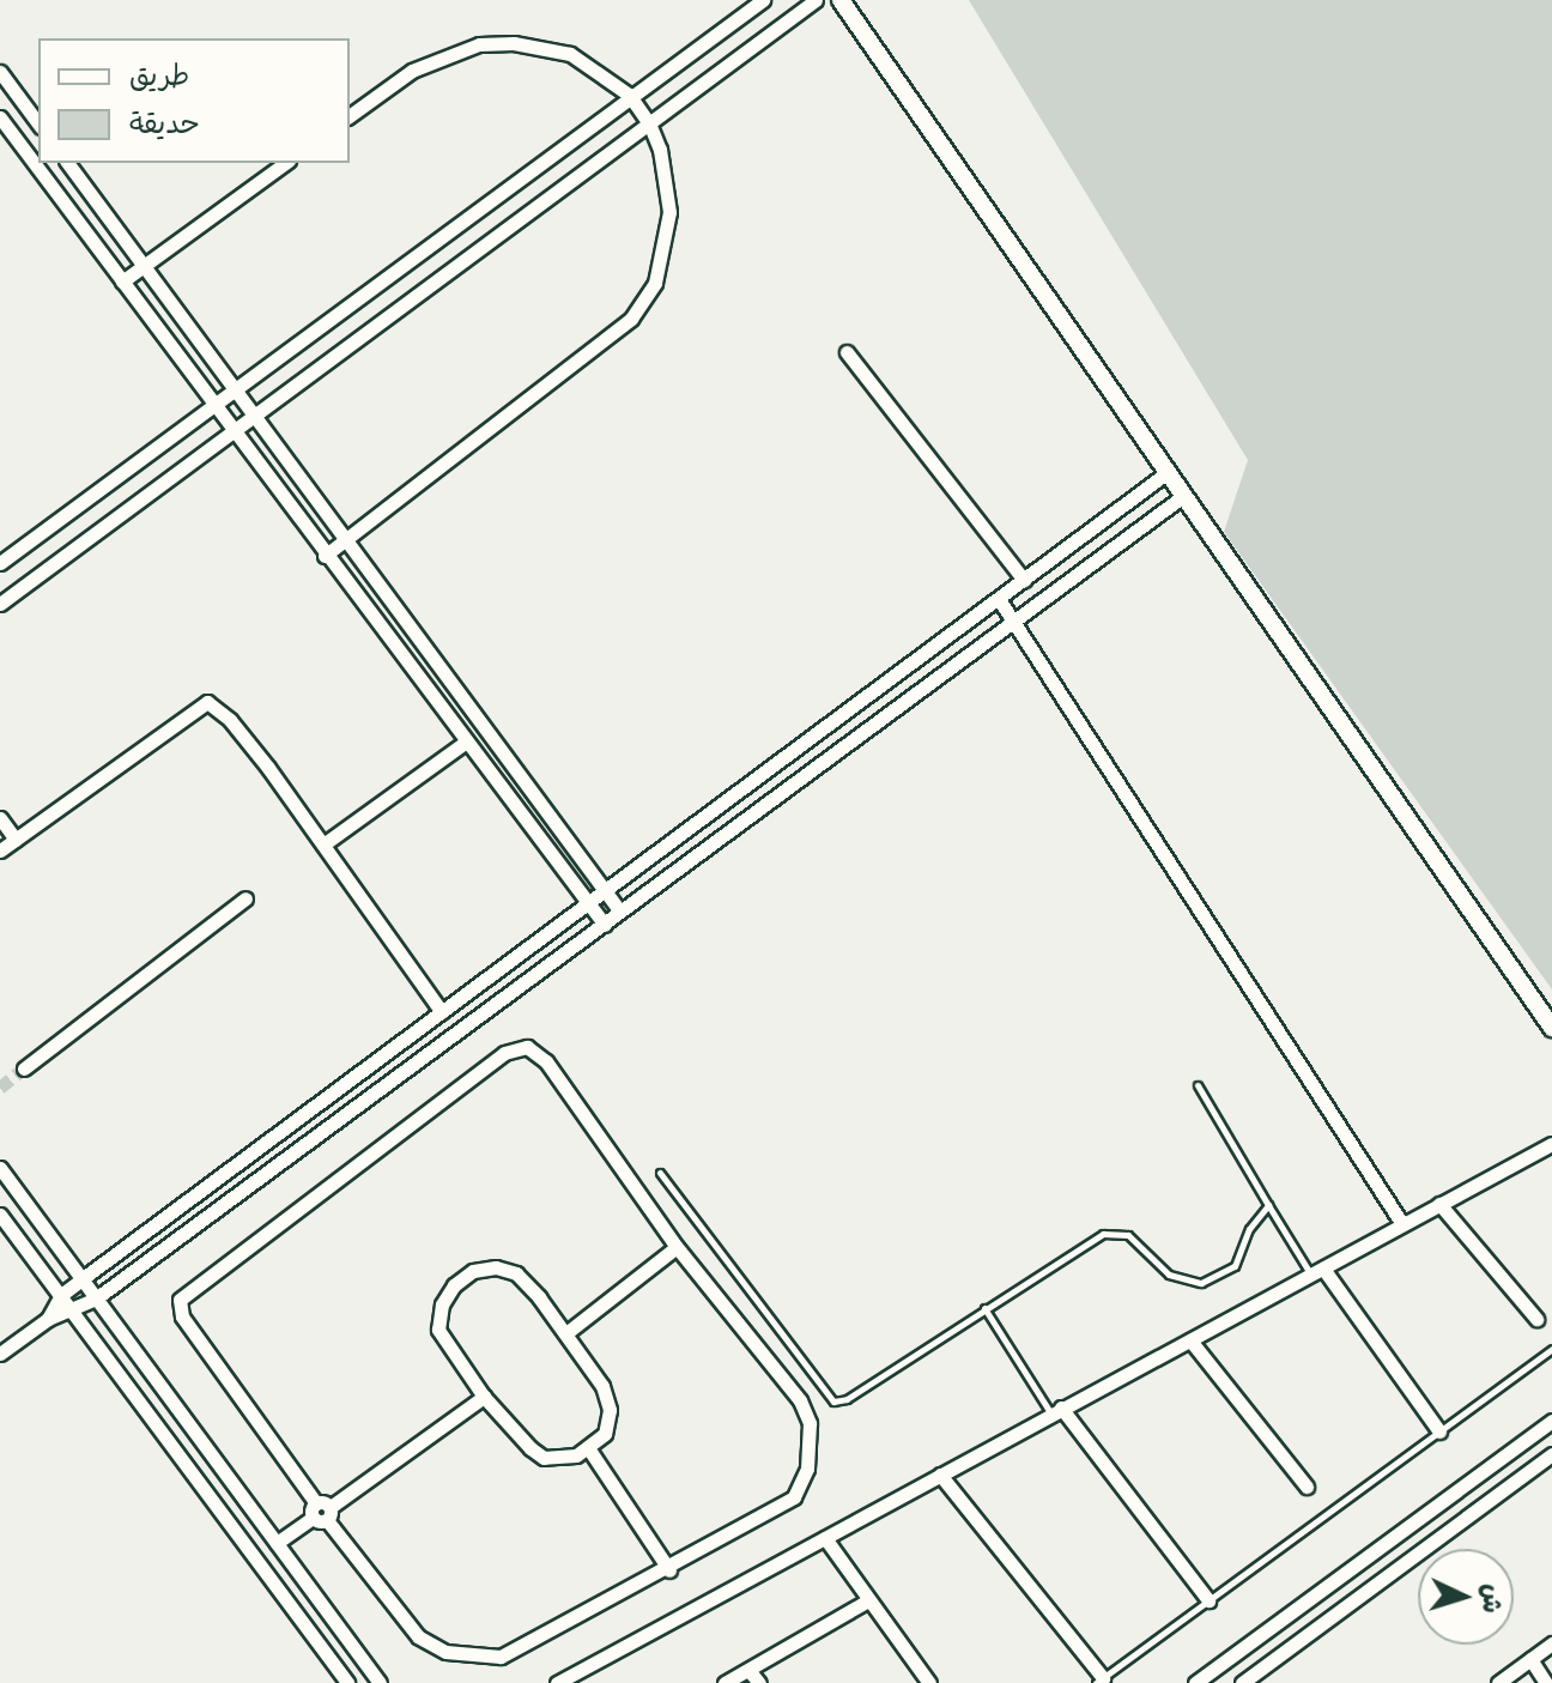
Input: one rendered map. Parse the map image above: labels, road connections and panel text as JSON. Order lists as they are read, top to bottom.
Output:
{
  "legend": ["طريق", "حديقة"],
  "north": "right"
}
